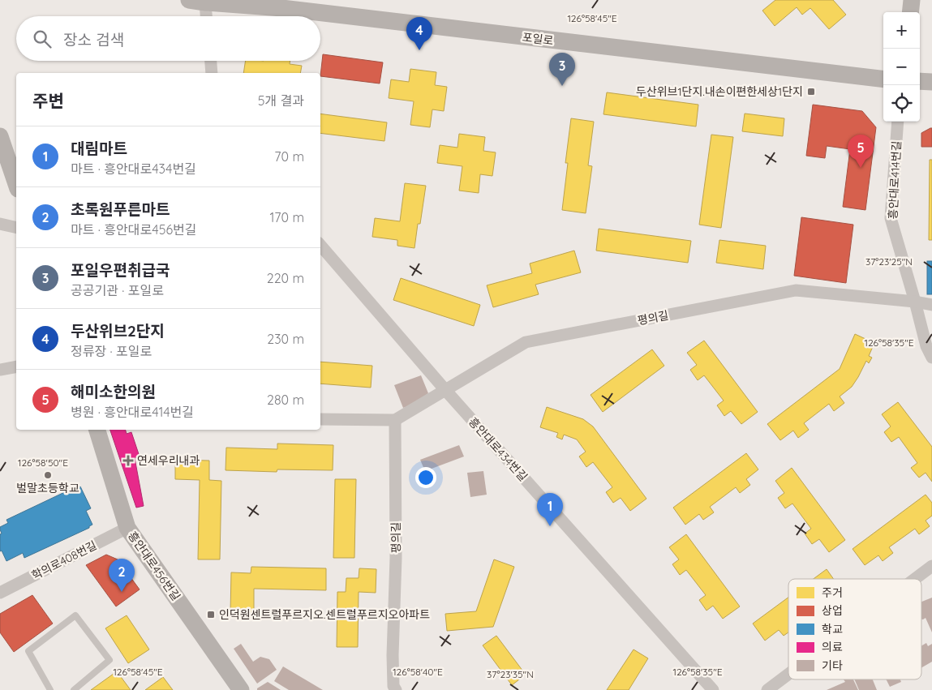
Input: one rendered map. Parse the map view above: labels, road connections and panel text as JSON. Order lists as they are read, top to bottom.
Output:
{
  "streets": {
    "street": [
      "포일로",
      "흥안대로414번길",
      "평의길",
      "흥안대로434번길",
      "학의로408번길",
      "흥안대로456번길"
    ]
  },
  "crossings": [
    ["흥안대로414번길", "평의길"],
    ["평의길", "흥안대로434번길"],
    ["학의로408번길", "흥안대로456번길"]
  ],
  "places": {
    "transit": ["두산위브1단지.내손이편한세상1단지", "인덕원센트럴푸르지오.센트럴푸르지오아파트"],
    "health": ["연세우리내과"],
    "other": ["벌말초등학교"]
  },
  "legend": [
    "주거",
    "상업",
    "학교",
    "의료",
    "기타"
  ],
  "page": {
    "map_buttons": ["+", "−"],
    "search": "장소 검색",
    "pins": [
      "4",
      "3",
      "5",
      "1",
      "2"
    ],
    "heading": ["주변", "5개 결과"],
    "list": [
      {
        "mark": "1",
        "name": "대림마트",
        "note": "마트 · 흥안대로434번길",
        "value": "70 m"
      },
      {
        "mark": "2",
        "name": "초록원푸른마트",
        "note": "마트 · 흥안대로456번길",
        "value": "170 m"
      },
      {
        "mark": "3",
        "name": "포일우편취급국",
        "note": "공공기관 · 포일로",
        "value": "220 m"
      },
      {
        "mark": "4",
        "name": "두산위브2단지",
        "note": "정류장 · 포일로",
        "value": "230 m"
      },
      {
        "mark": "5",
        "name": "해미소한의원",
        "note": "병원 · 흥안대로414번길",
        "value": "280 m"
      }
    ]
  },
  "coordinates": [
    "126°58'45\"E",
    "37°23'25\"N",
    "126°58'35\"E",
    "126°58'50\"E",
    "126°58'40\"E",
    "37°23'35\"N"
  ]
}
